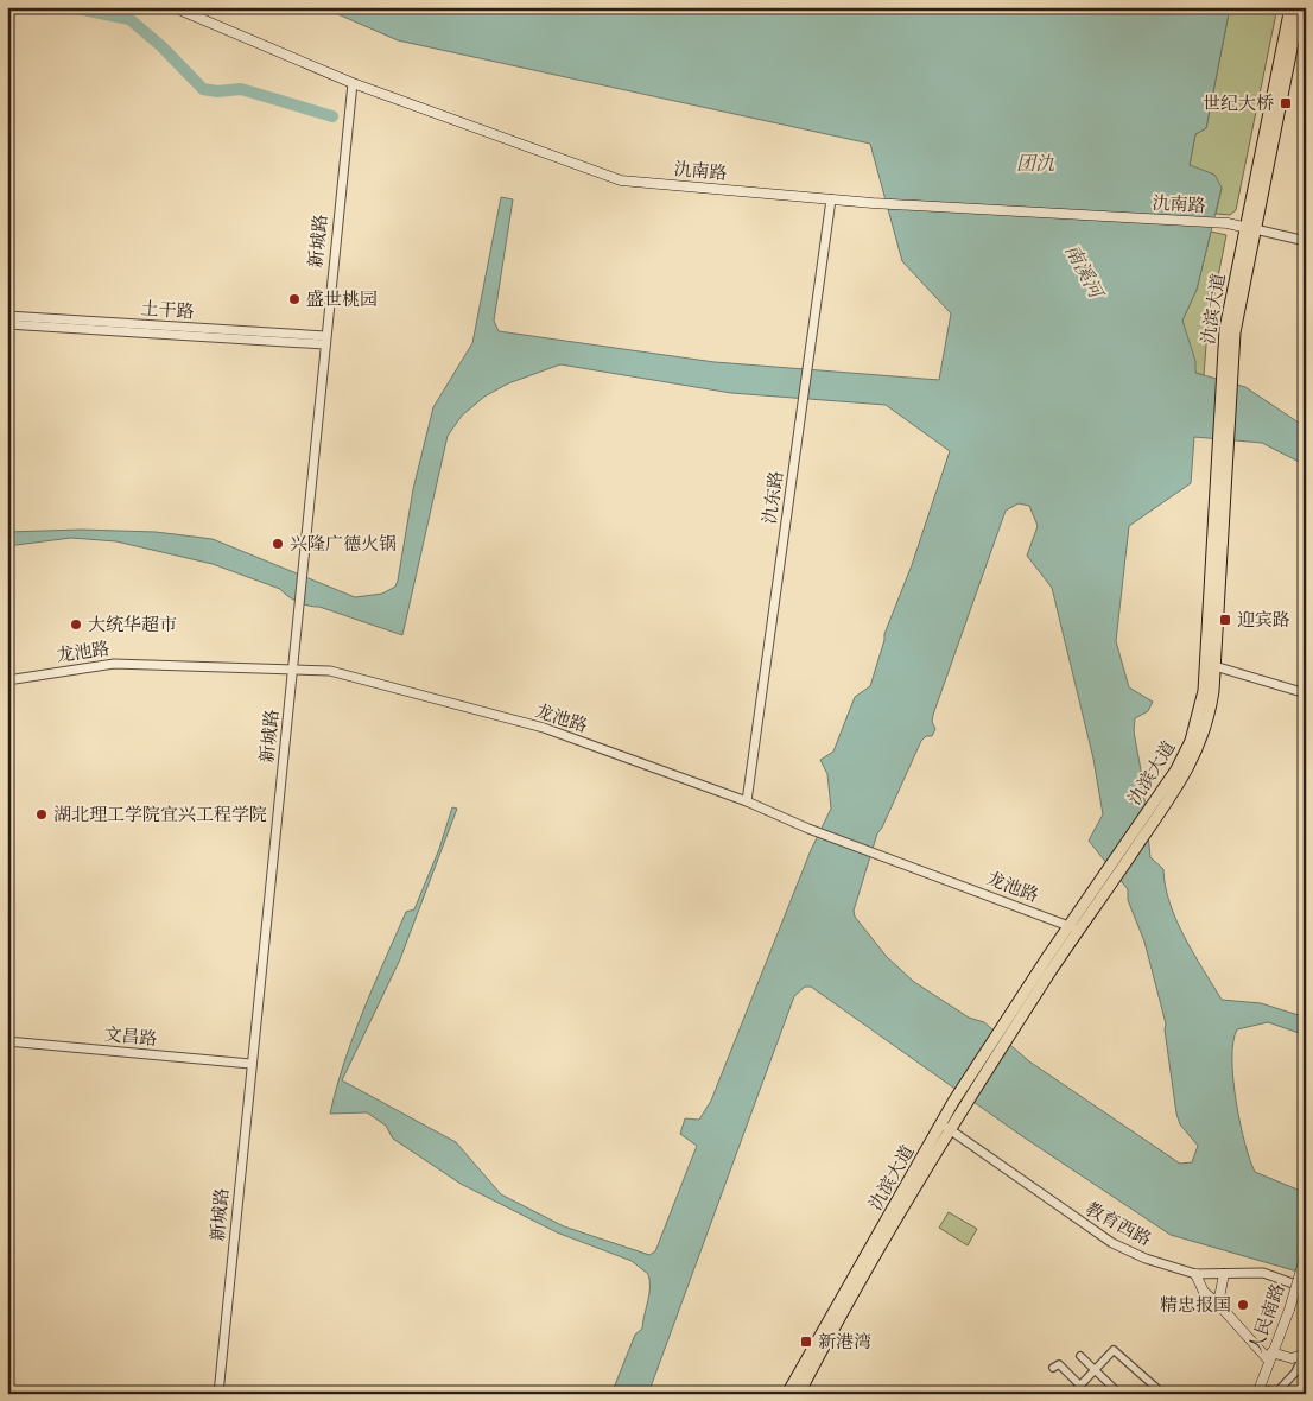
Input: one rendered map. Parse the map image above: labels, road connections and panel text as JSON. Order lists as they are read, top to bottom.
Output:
{
  "streets": {
    "main road": ["氿南路", "氿滨大道", "人民南路"],
    "street": [
      "新城路",
      "土干路",
      "氿东路",
      "龙池路",
      "文昌路",
      "教育西路"
    ]
  },
  "crossings": [
    ["氿南路", "新城路"],
    ["氿南路", "氿滨大道"],
    ["氿南路", "氿东路"],
    ["新城路", "土干路"],
    ["新城路", "龙池路"],
    ["新城路", "文昌路"],
    ["氿滨大道", "龙池路"],
    ["氿滨大道", "教育西路"],
    ["氿东路", "龙池路"]
  ],
  "water": ["团氿", "南溪河"],
  "places": {
    "transit": ["世纪大桥", "迎宾路", "新港湾"],
    "other": [
      "盛世桃园",
      "兴隆广德火锅",
      "大统华超市",
      "湖北理工学院宜兴工程学院",
      "精忠报国"
    ]
  }
}
